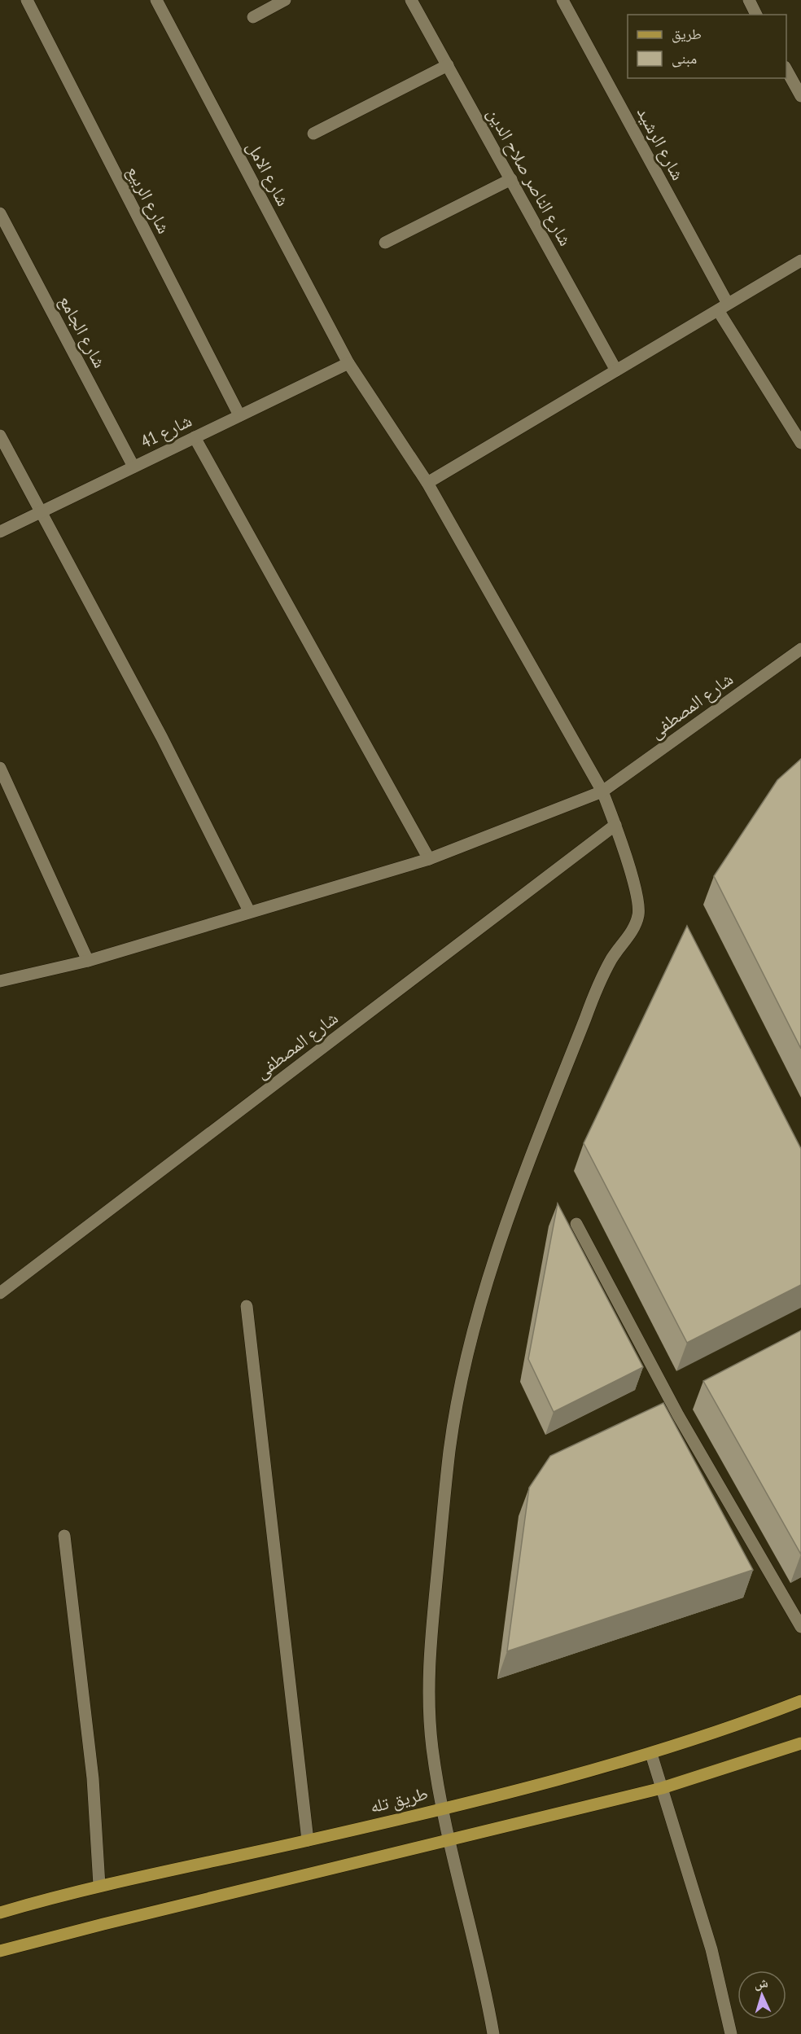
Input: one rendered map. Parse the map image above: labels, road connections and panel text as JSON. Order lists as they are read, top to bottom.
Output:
{
  "streets": {
    "main road": ["طريق تله"],
    "street": [
      "شارع الرشيد",
      "شارع الامل",
      "شارع الناصر صلاح الدين",
      "شارع الربيع",
      "شارع الجامع",
      "شارع 41",
      "شارع المصطفى"
    ]
  },
  "crossings": [
    ["شارع الامل", "شارع 41"],
    ["شارع الامل", "شارع المصطفى"],
    ["شارع الامل", "طريق تله"],
    ["شارع الربيع", "شارع 41"],
    ["شارع الجامع", "شارع 41"]
  ],
  "legend": ["طريق", "مبنى"],
  "north": "top"
}
